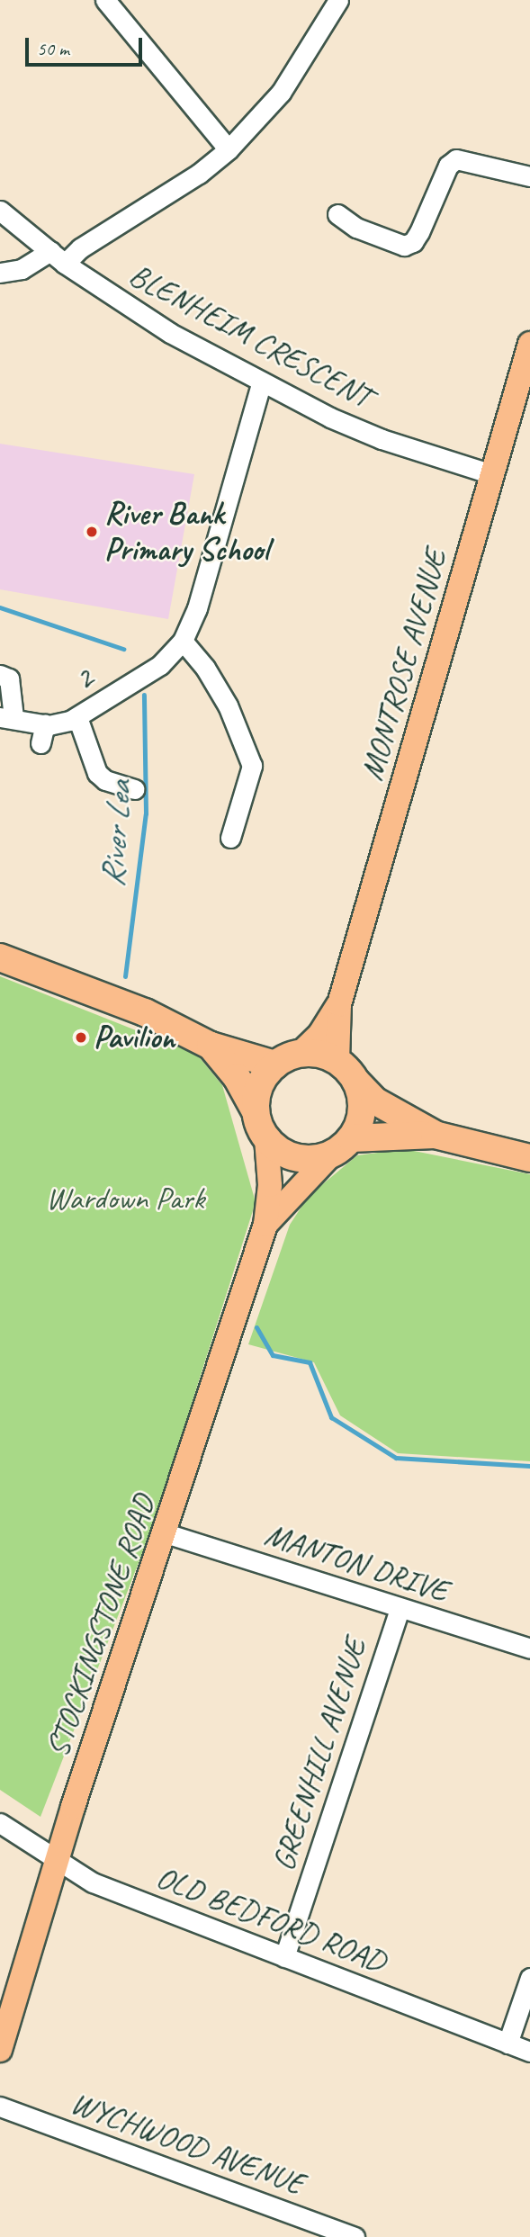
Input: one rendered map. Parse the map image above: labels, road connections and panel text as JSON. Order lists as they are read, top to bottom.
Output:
{
  "streets": {
    "main road": ["MONTROSE AVENUE", "STOCKINGSTONE ROAD"],
    "street": [
      "BLENHEIM CRESCENT",
      "2",
      "MANTON DRIVE",
      "GREENHILL AVENUE",
      "OLD BEDFORD ROAD",
      "WYCHWOOD AVENUE"
    ]
  },
  "crossings": [
    ["BLENHEIM CRESCENT", "MONTROSE AVENUE"],
    ["BLENHEIM CRESCENT", "2"],
    ["MONTROSE AVENUE", "STOCKINGSTONE ROAD"],
    ["MANTON DRIVE", "STOCKINGSTONE ROAD"],
    ["MANTON DRIVE", "GREENHILL AVENUE"],
    ["STOCKINGSTONE ROAD", "OLD BEDFORD ROAD"],
    ["GREENHILL AVENUE", "OLD BEDFORD ROAD"]
  ],
  "water": ["River Lea"],
  "parks": ["Wardown Park"],
  "places": ["River Bank Primary School", "Pavilion"],
  "scale_bar": "50 m"
}
